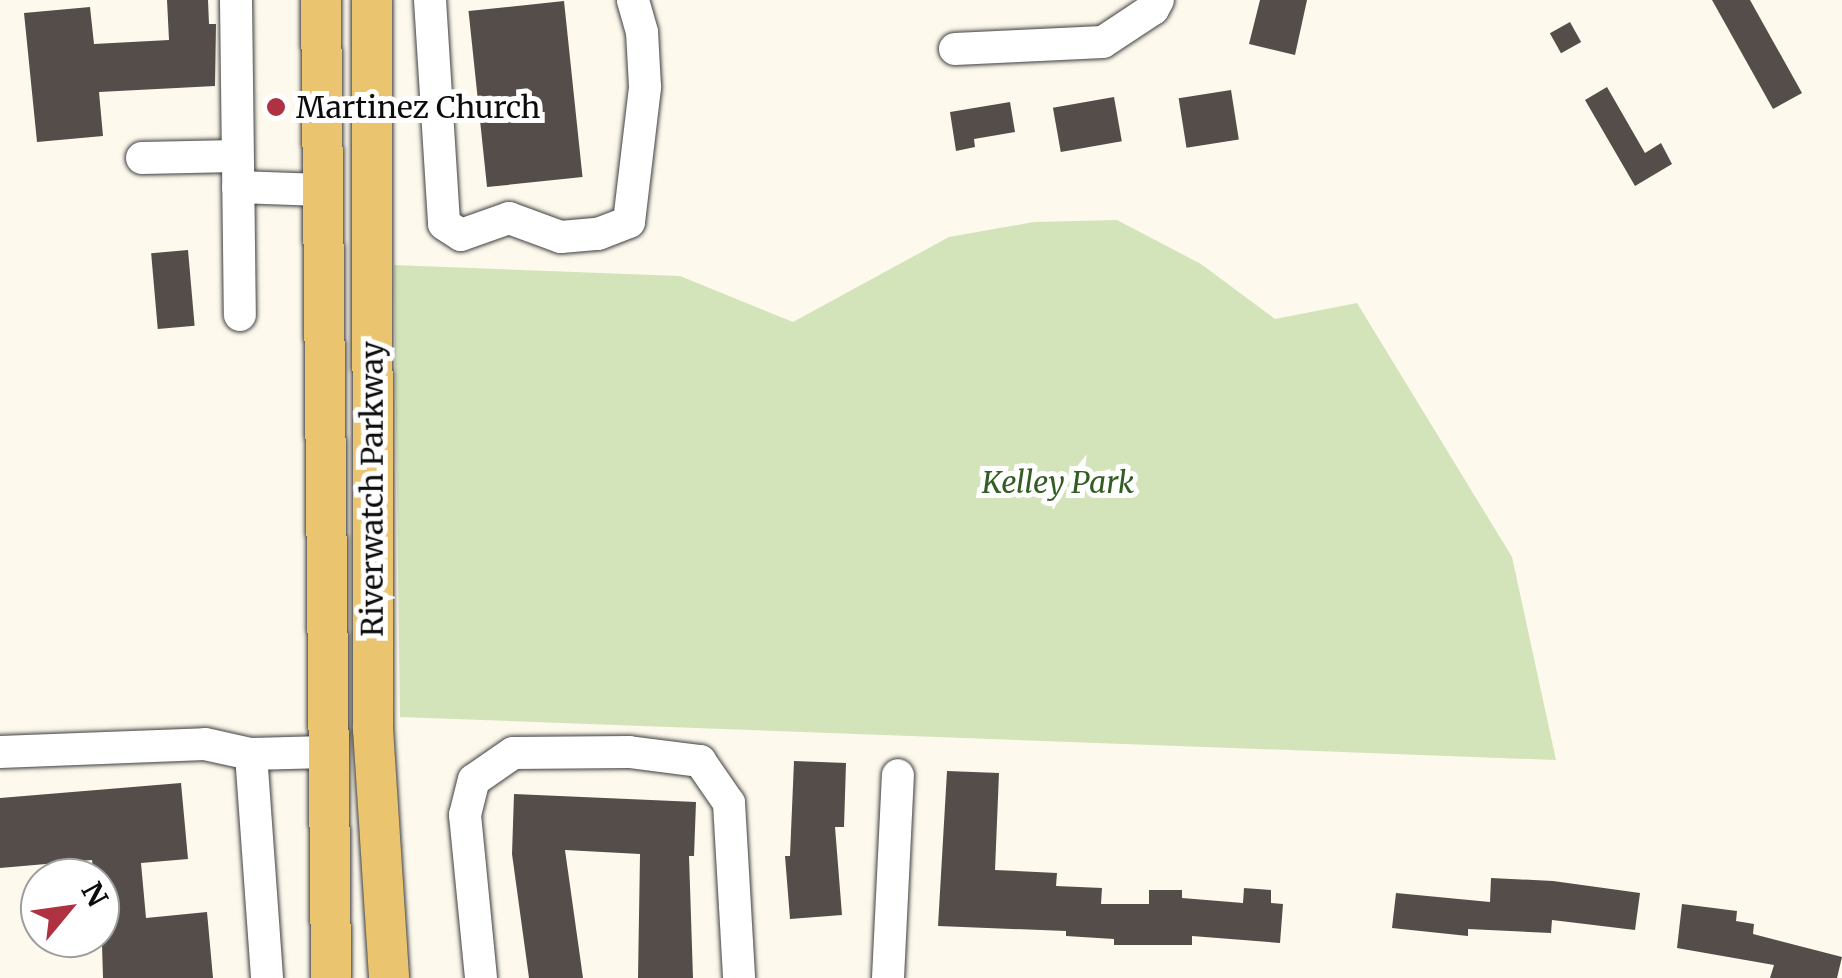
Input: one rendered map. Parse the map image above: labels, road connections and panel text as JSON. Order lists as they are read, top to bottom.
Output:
{
  "streets": {
    "main road": ["Riverwatch Parkway"]
  },
  "parks": ["Kelley Park"],
  "places": ["Martinez Church"],
  "north": "top right"
}
